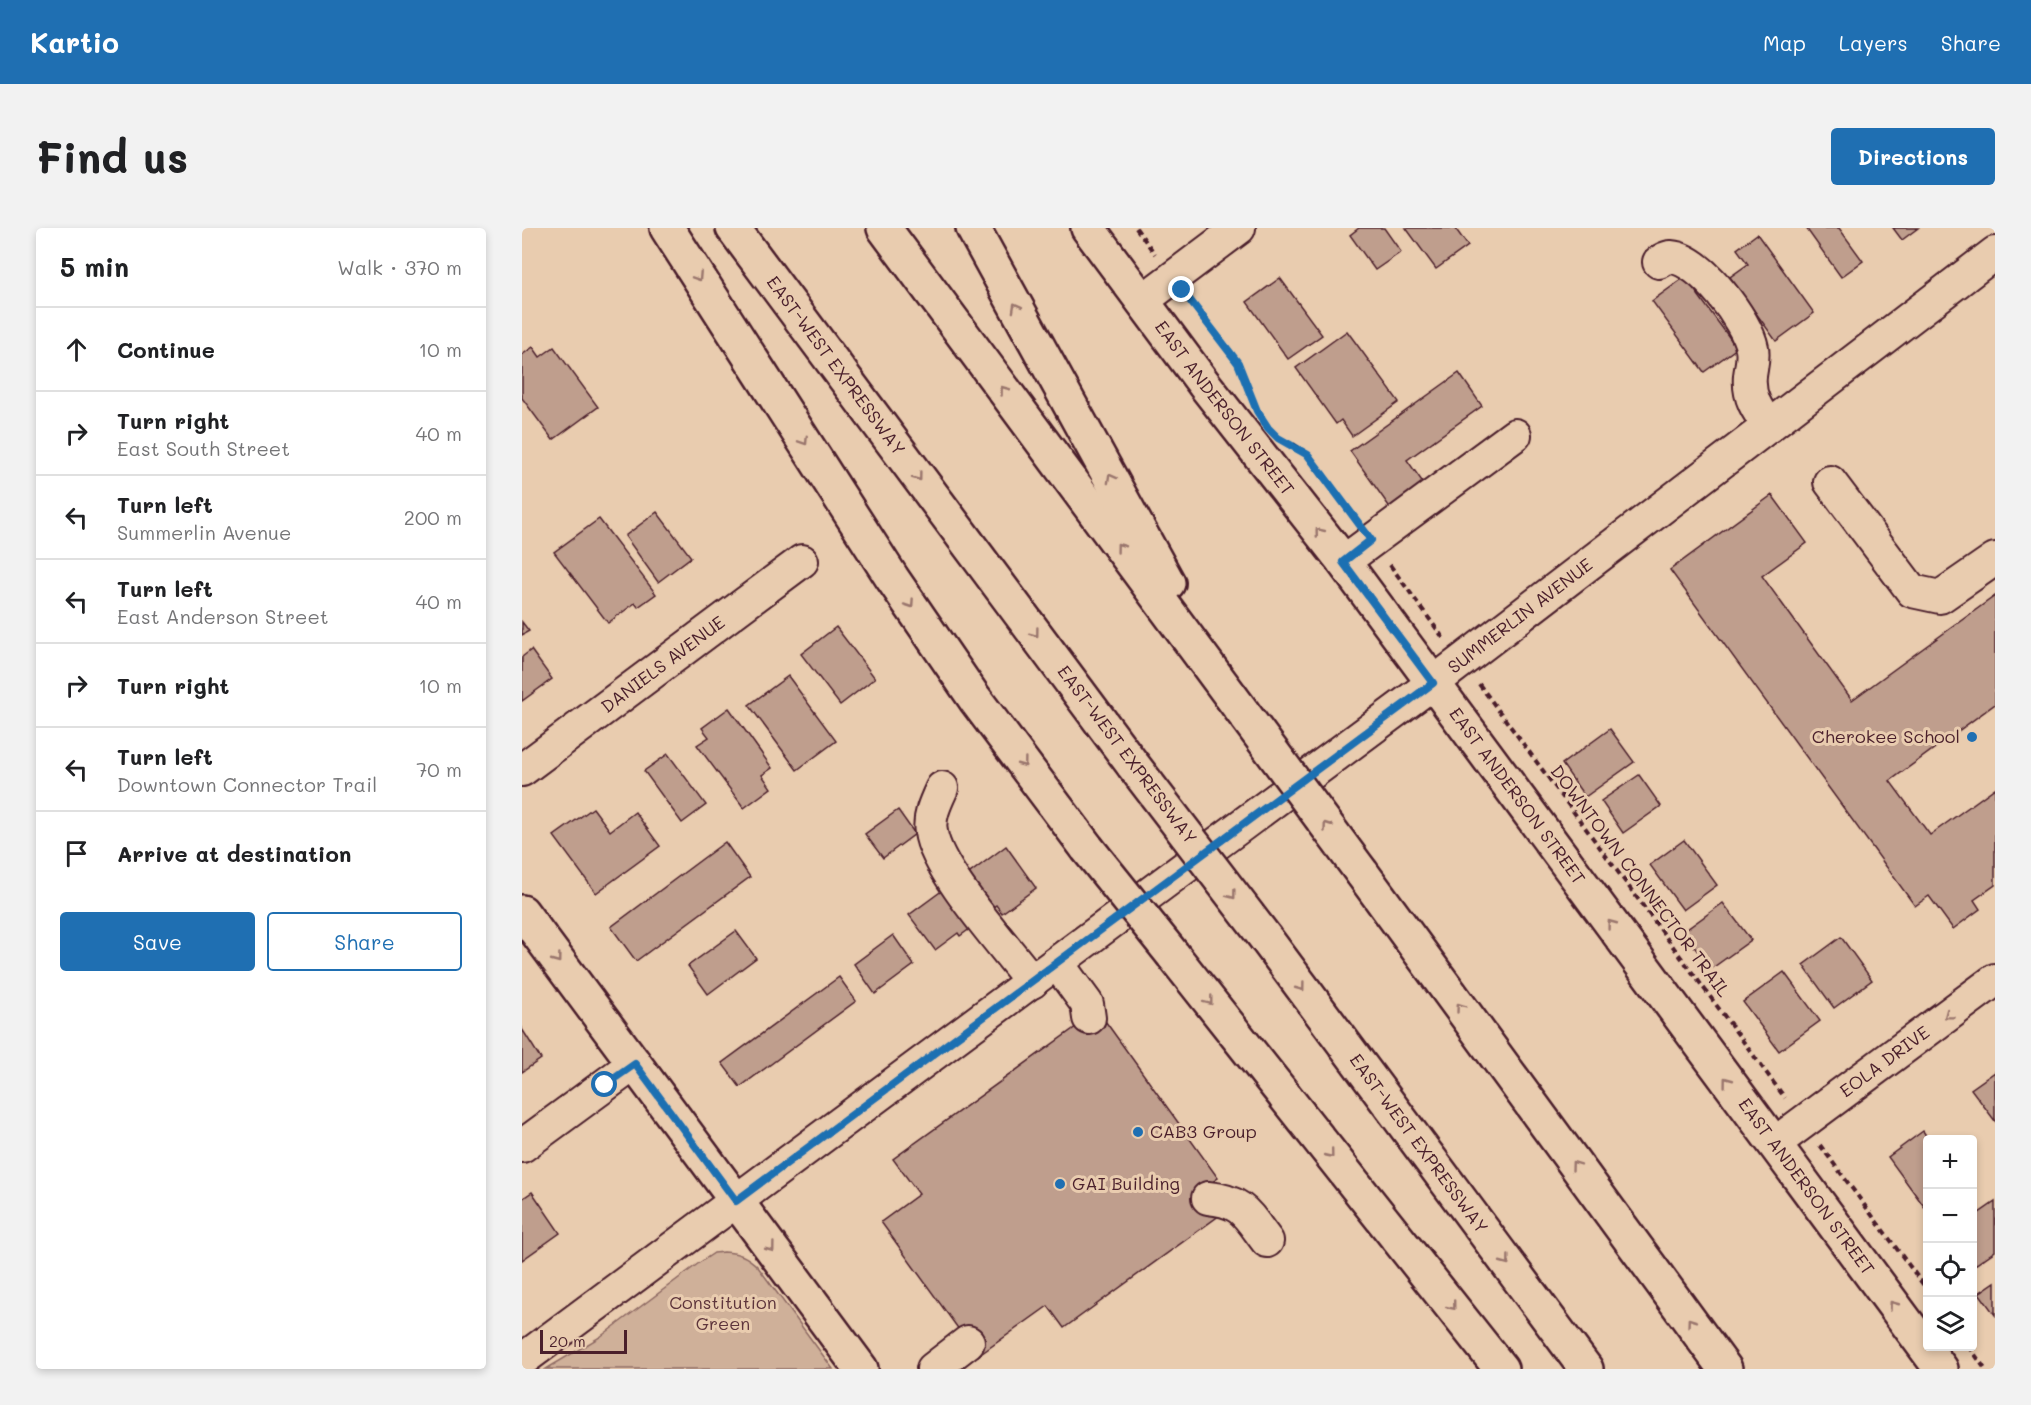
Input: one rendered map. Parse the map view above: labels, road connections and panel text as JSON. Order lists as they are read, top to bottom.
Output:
{
  "streets": {
    "main road": ["EAST-WEST EXPRESSWAY", "EAST ANDERSON STREET"],
    "street": ["SUMMERLIN AVENUE", "DANIELS AVENUE", "EOLA DRIVE"],
    "path": ["DOWNTOWN CONNECTOR TRAIL"]
  },
  "crossings": [
    ["EAST ANDERSON STREET", "SUMMERLIN AVENUE"],
    ["EAST ANDERSON STREET", "EOLA DRIVE"]
  ],
  "one_way": ["EOLA DRIVE"],
  "parks": ["Constitution Green"],
  "places": ["Cherokee School", "CAB3 Group", "GAI Building"],
  "scale_bar": "20 m",
  "page": {
    "header": "Kartio",
    "nav": ["Map", "Layers", "Share"],
    "buttons": [
      "Directions",
      ["Save", "Share"]
    ],
    "title": "Find us",
    "heading": ["5 min", "Walk · 370 m"],
    "list": [
      ["Continue", "10 m"],
      ["Turn right", "East South Street", "40 m"],
      ["Turn left", "Summerlin Avenue", "200 m"],
      ["Turn left", "East Anderson Street", "40 m"],
      ["Turn right", "10 m"],
      ["Turn left", "Downtown Connector Trail", "70 m"],
      "Arrive at destination"
    ],
    "map_buttons": ["+", "−"],
    "scale": "20 m"
  }
}
